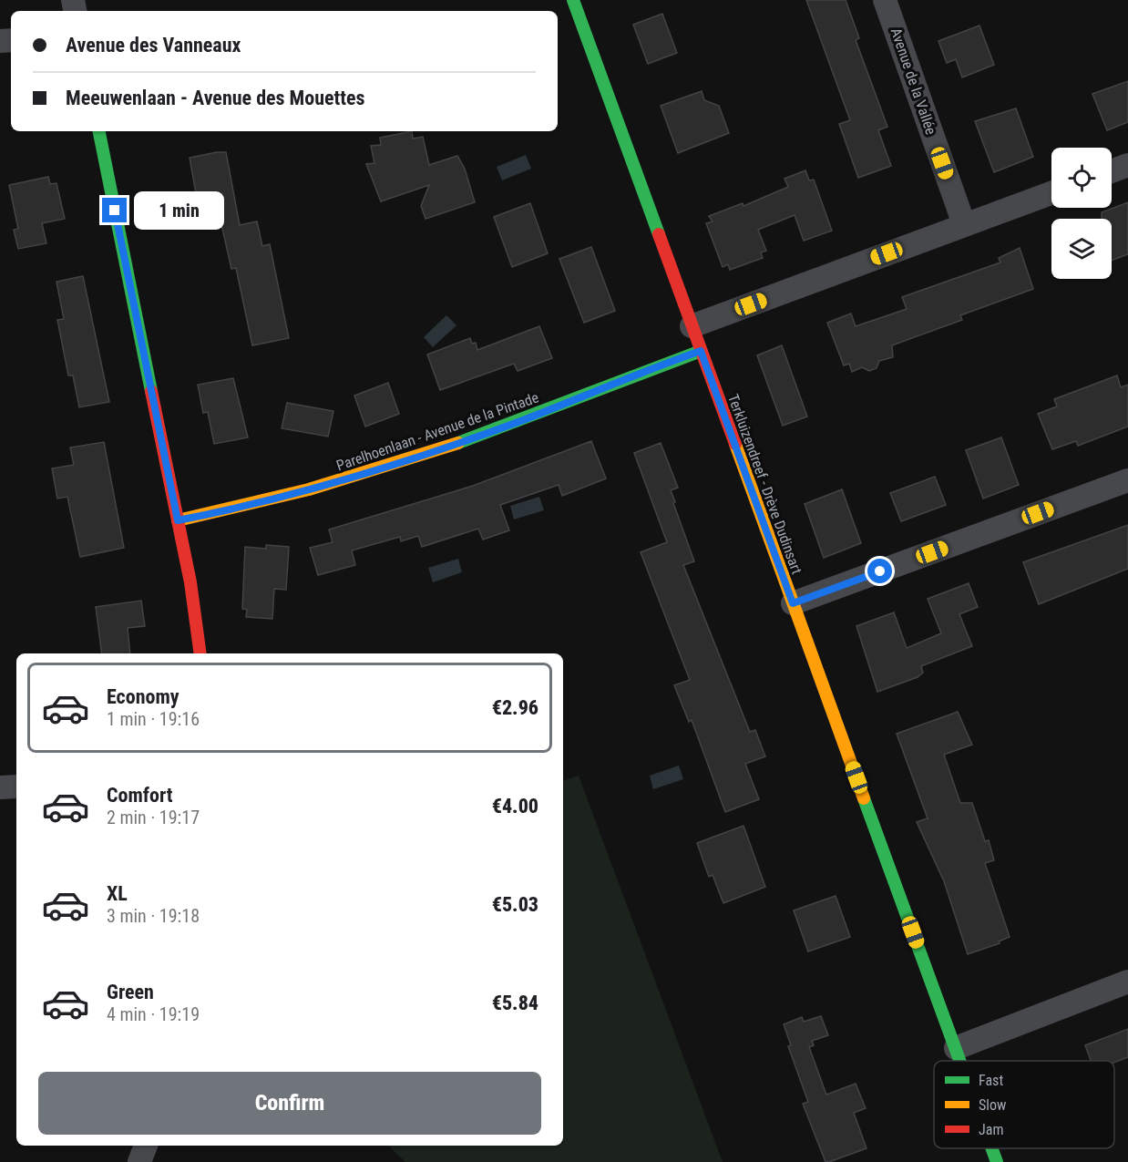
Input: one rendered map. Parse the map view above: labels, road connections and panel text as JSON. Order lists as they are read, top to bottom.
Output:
{
  "streets": {
    "street": ["Avenue de la Vallée", "Parelhoenlaan - Avenue de la Pintade", "Terkluizendreef - Drève Dudinsart"]
  },
  "crossings": [
    ["Parelhoenlaan - Avenue de la Pintade", "Terkluizendreef - Drève Dudinsart"]
  ],
  "legend": ["Fast", "Slow", "Jam"],
  "page": {
    "banner": ["Avenue des Vanneaux", "Meeuwenlaan - Avenue des Mouettes"],
    "bubble": "1 min",
    "list": [
      {
        "name": "Economy",
        "note": "1 min · 19:16",
        "value": "€2.96"
      },
      {
        "name": "Comfort",
        "note": "2 min · 19:17",
        "value": "€4.00"
      },
      {
        "name": "XL",
        "note": "3 min · 19:18",
        "value": "€5.03"
      },
      {
        "name": "Green",
        "note": "4 min · 19:19",
        "value": "€5.84"
      }
    ],
    "buttons": "Confirm"
  }
}
